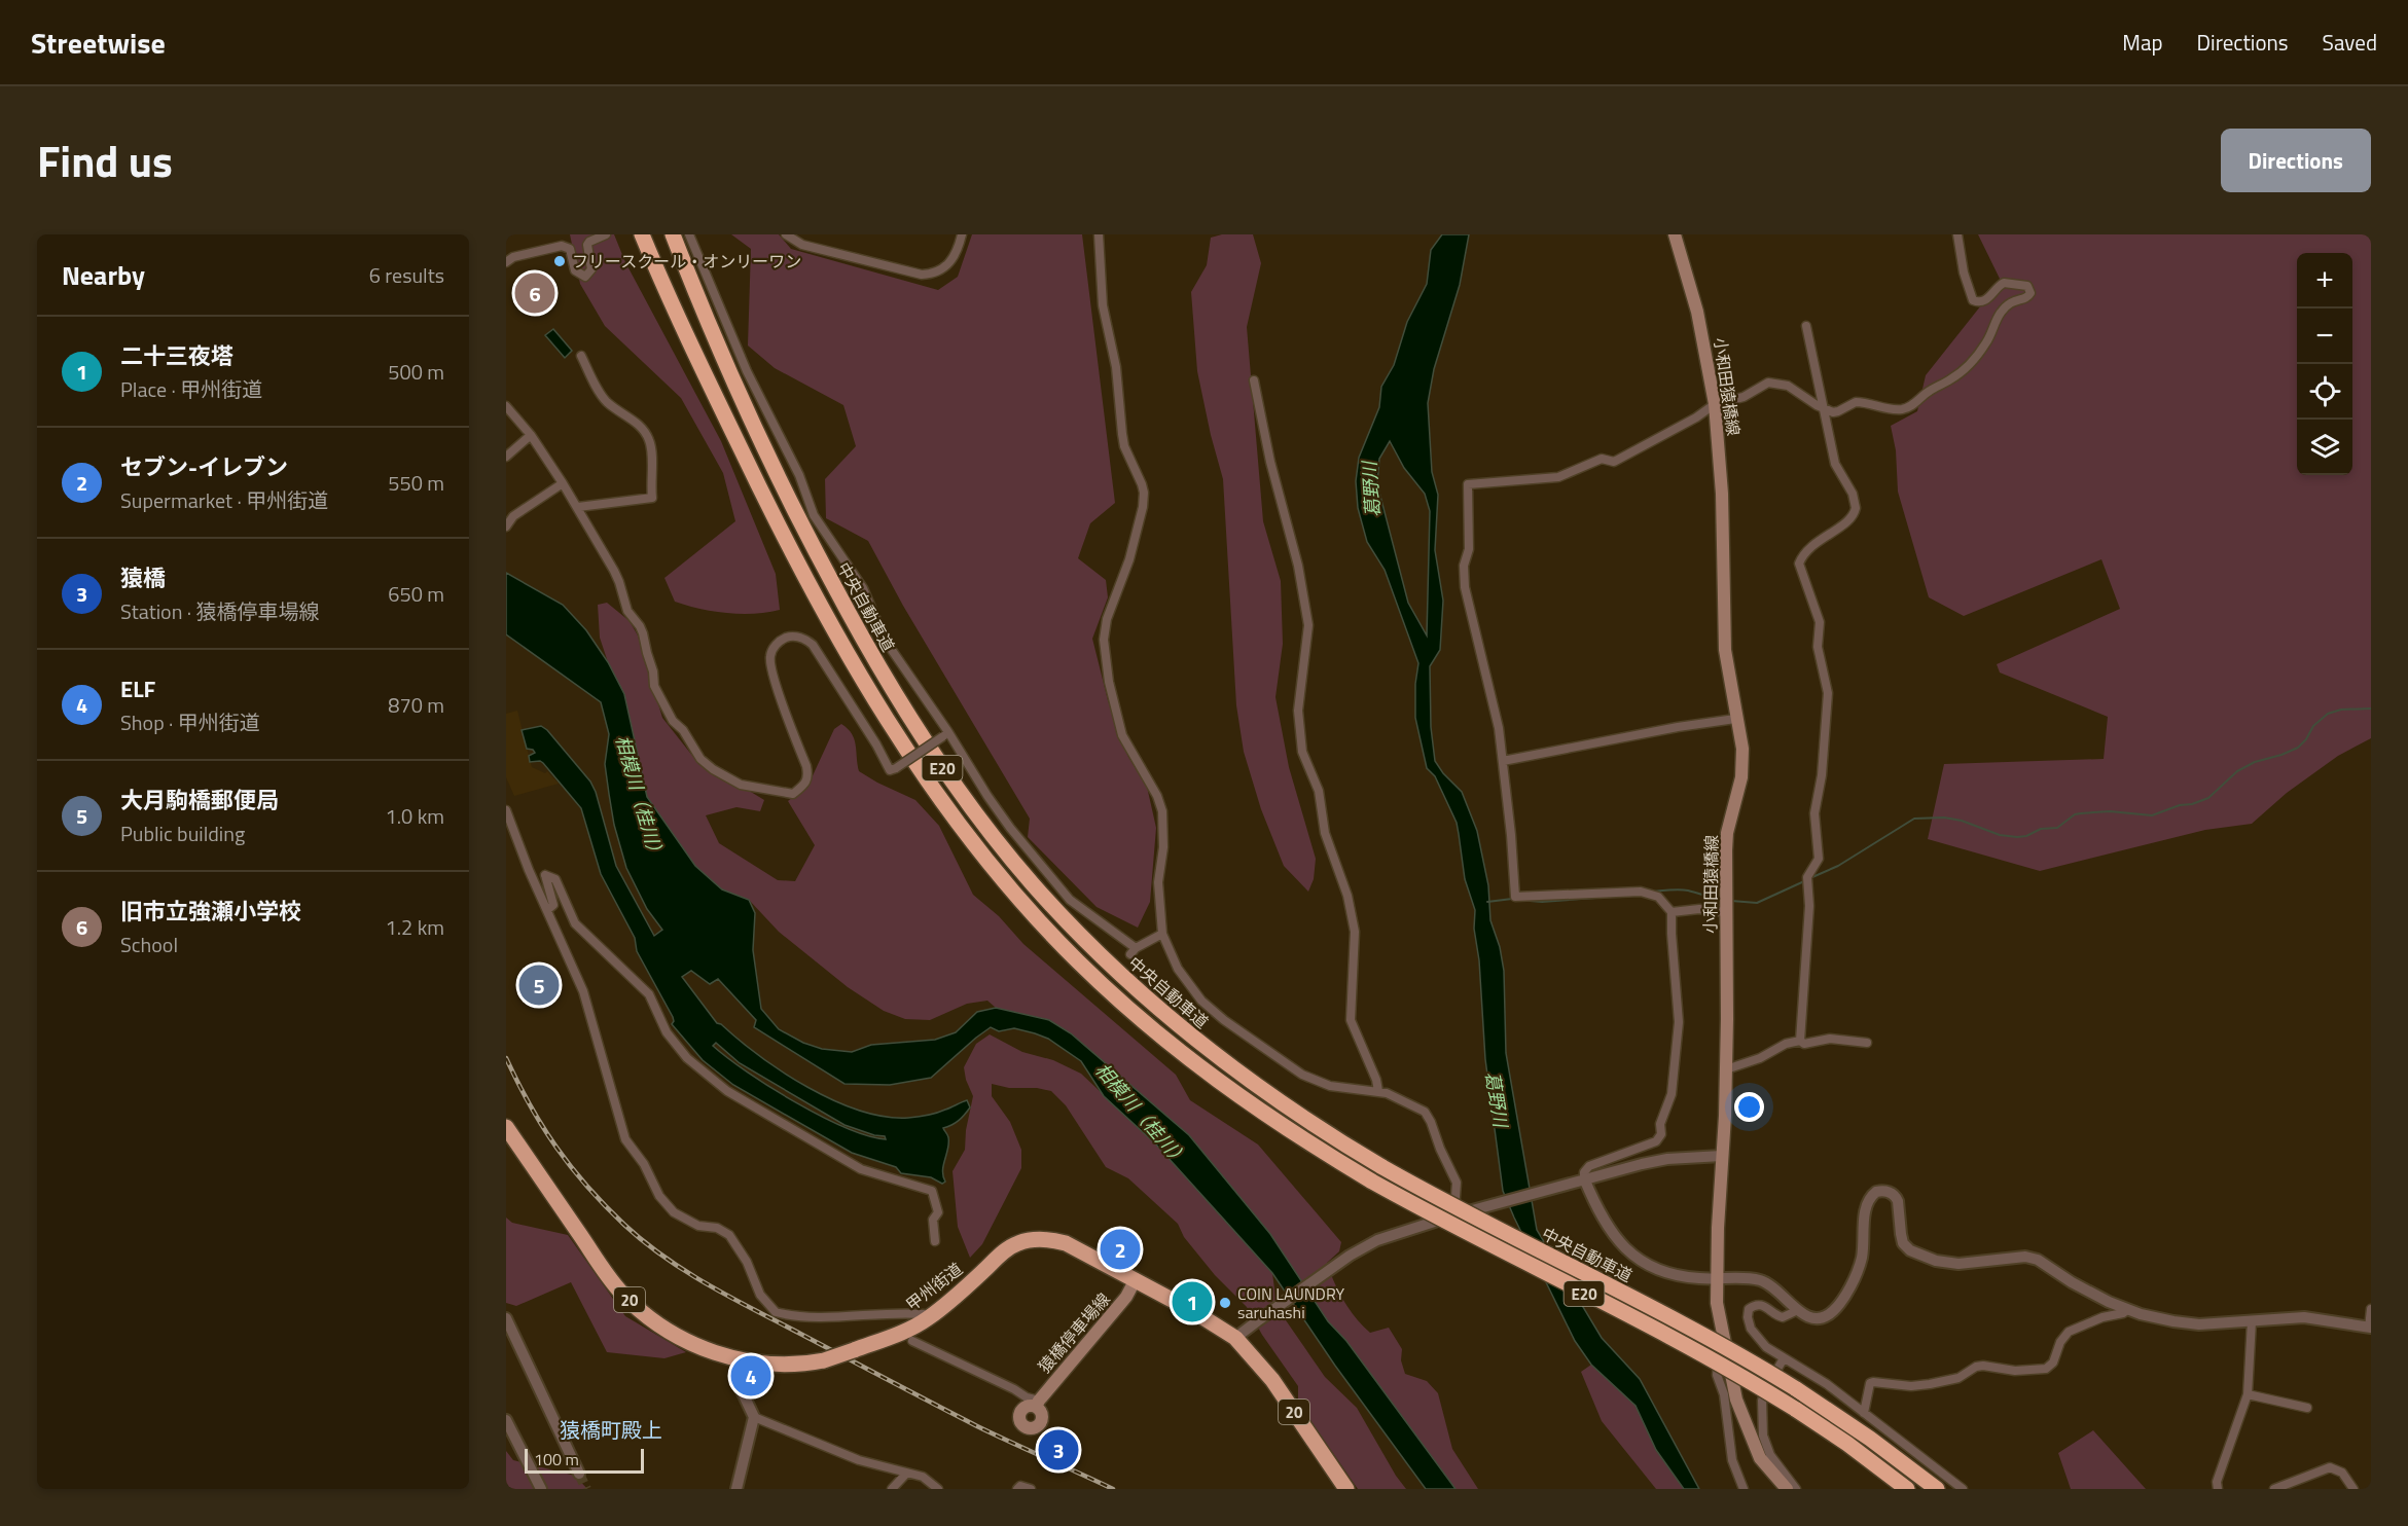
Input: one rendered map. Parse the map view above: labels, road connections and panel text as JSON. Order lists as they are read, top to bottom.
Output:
{
  "streets": {
    "highway": [
      "中央自動車道",
      "E20",
      "甲州街道",
      "20"
    ],
    "main road": ["小和田猿橋線", "猿橋停車場線"]
  },
  "crossings": [
    ["甲州街道", "猿橋停車場線"]
  ],
  "districts": ["猿橋町殿上"],
  "water": ["葛野川", "相模川（桂川）"],
  "places": ["フリースクール・オンリーワン", "COIN LAUNDRY saruhashi"],
  "scale_bar": "100 m",
  "page": {
    "header": "Streetwise",
    "nav": ["Map", "Directions", "Saved"],
    "title": "Find us",
    "buttons": "Directions",
    "heading": ["Nearby", "6 results"],
    "map_buttons": ["+", "−"],
    "pins": [
      "6",
      "5",
      "2",
      "1",
      "4",
      "3"
    ],
    "list": [
      {
        "mark": "1",
        "name": "二十三夜塔",
        "note": "Place · 甲州街道",
        "value": "500 m"
      },
      {
        "mark": "2",
        "name": "セブン-イレブン",
        "note": "Supermarket · 甲州街道",
        "value": "550 m"
      },
      {
        "mark": "3",
        "name": "猿橋",
        "note": "Station · 猿橋停車場線",
        "value": "650 m"
      },
      {
        "mark": "4",
        "name": "ELF",
        "note": "Shop · 甲州街道",
        "value": "870 m"
      },
      {
        "mark": "5",
        "name": "大月駒橋郵便局",
        "note": "Public building",
        "value": "1.0 km"
      },
      {
        "mark": "6",
        "name": "旧市立強瀬小学校",
        "note": "School",
        "value": "1.2 km"
      }
    ],
    "scale": "100 m"
  }
}
